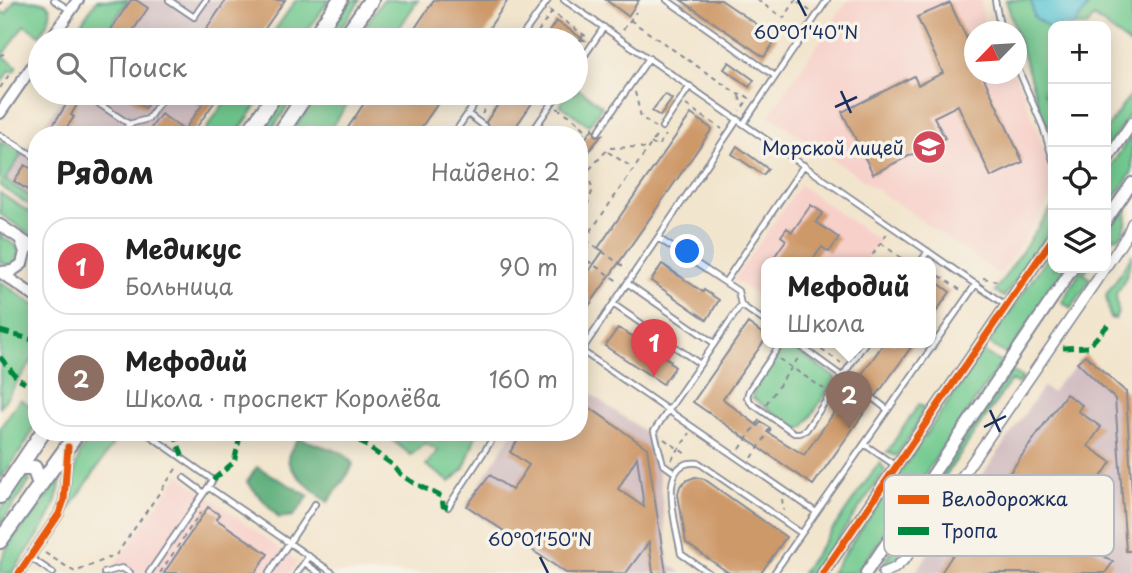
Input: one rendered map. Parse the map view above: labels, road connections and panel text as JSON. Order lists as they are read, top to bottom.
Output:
{
  "places": {
    "school or university": ["Морской лицей"]
  },
  "legend": ["Велодорожка", "Тропа"],
  "north": "bottom left",
  "page": {
    "map_buttons": ["+", "−"],
    "search": "Поиск",
    "heading": ["Рядом", "Найдено: 2"],
    "list": [
      {
        "mark": "1",
        "name": "Медикус",
        "note": "Больница",
        "value": "90 m"
      },
      {
        "mark": "2",
        "name": "Мефодий",
        "note": "Школа · проспект Королёва",
        "value": "160 m"
      }
    ],
    "popup": ["Мефодий", "Школа"],
    "pins": ["1", "2"]
  },
  "coordinates": ["60°01'40\"N", "60°01'50\"N"]
}
